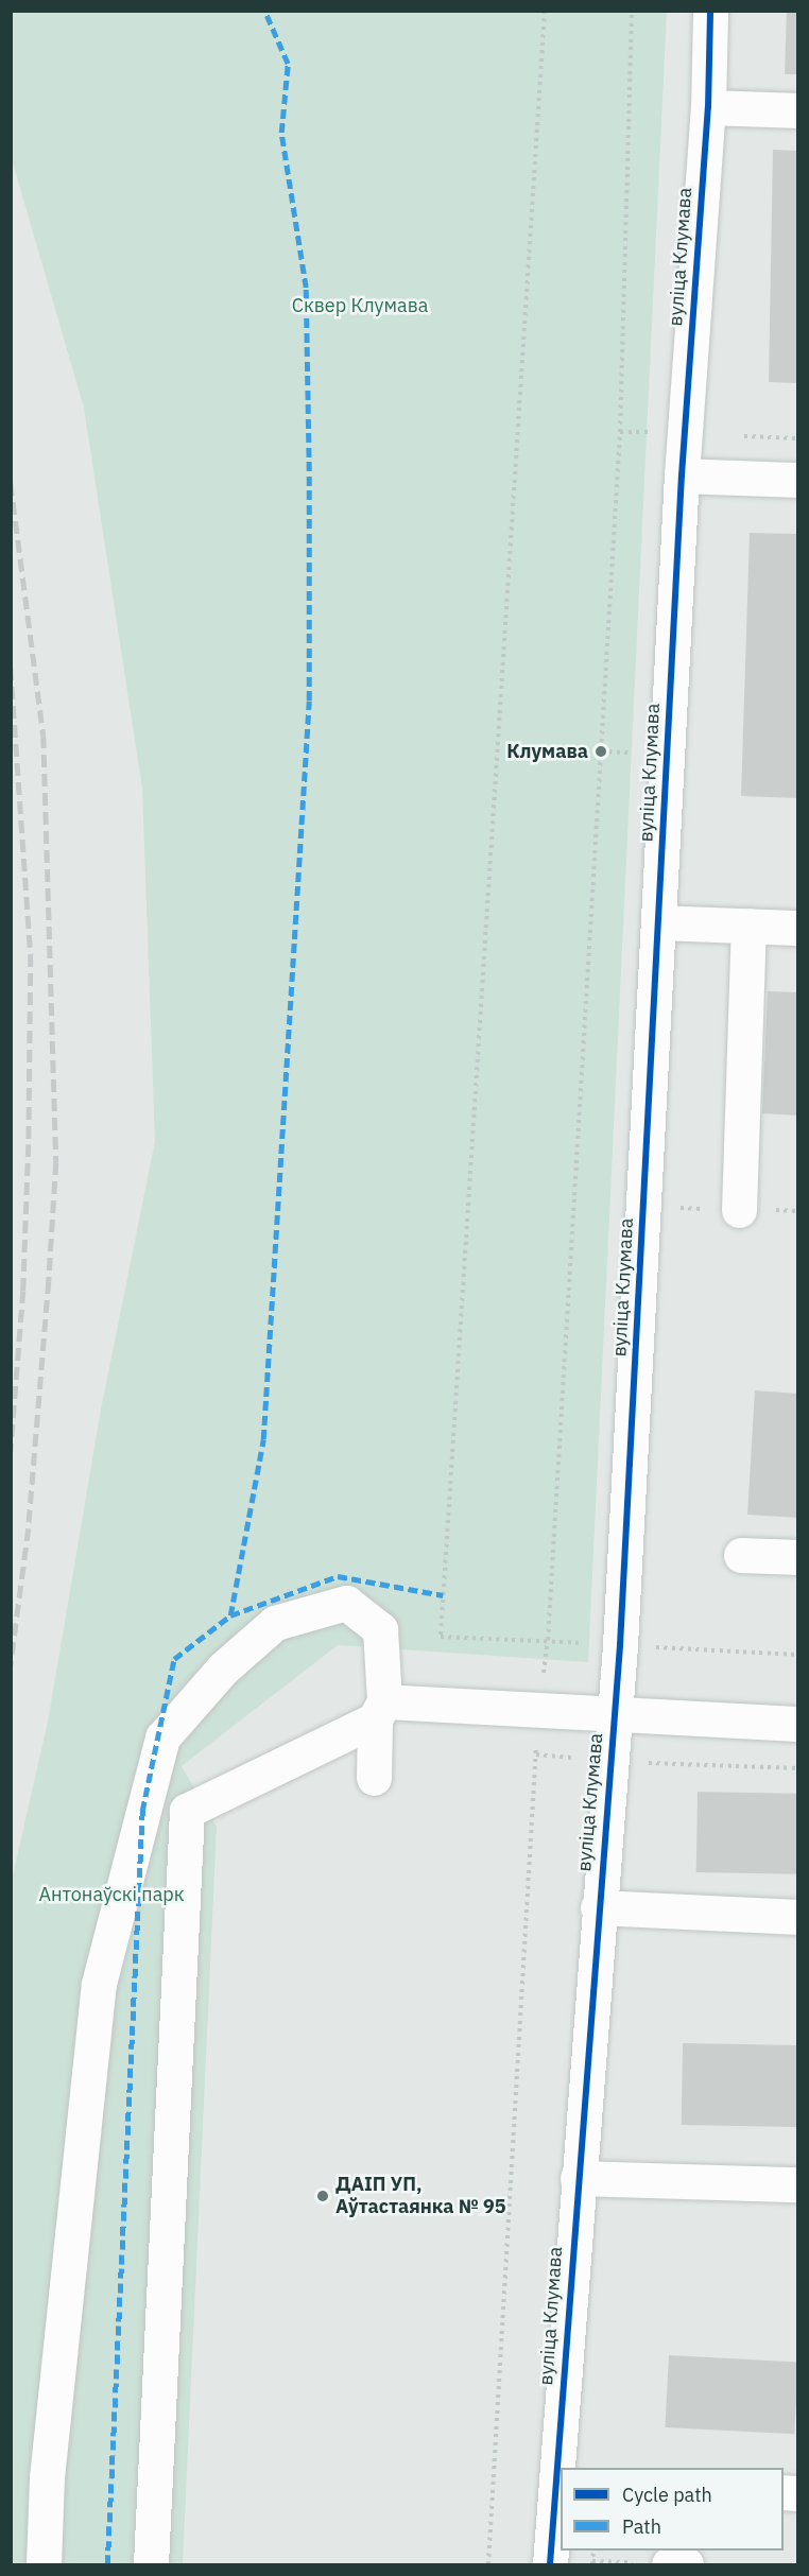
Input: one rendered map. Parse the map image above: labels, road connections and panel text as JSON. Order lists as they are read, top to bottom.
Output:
{
  "streets": {
    "street": ["вуліца Клумава"]
  },
  "parks": ["Сквер Клумава", "Антонаўскі парк"],
  "places": ["Клумава", "ДАІП УП, Аўтастаянка № 95"],
  "legend": ["Cycle path", "Path"]
}
